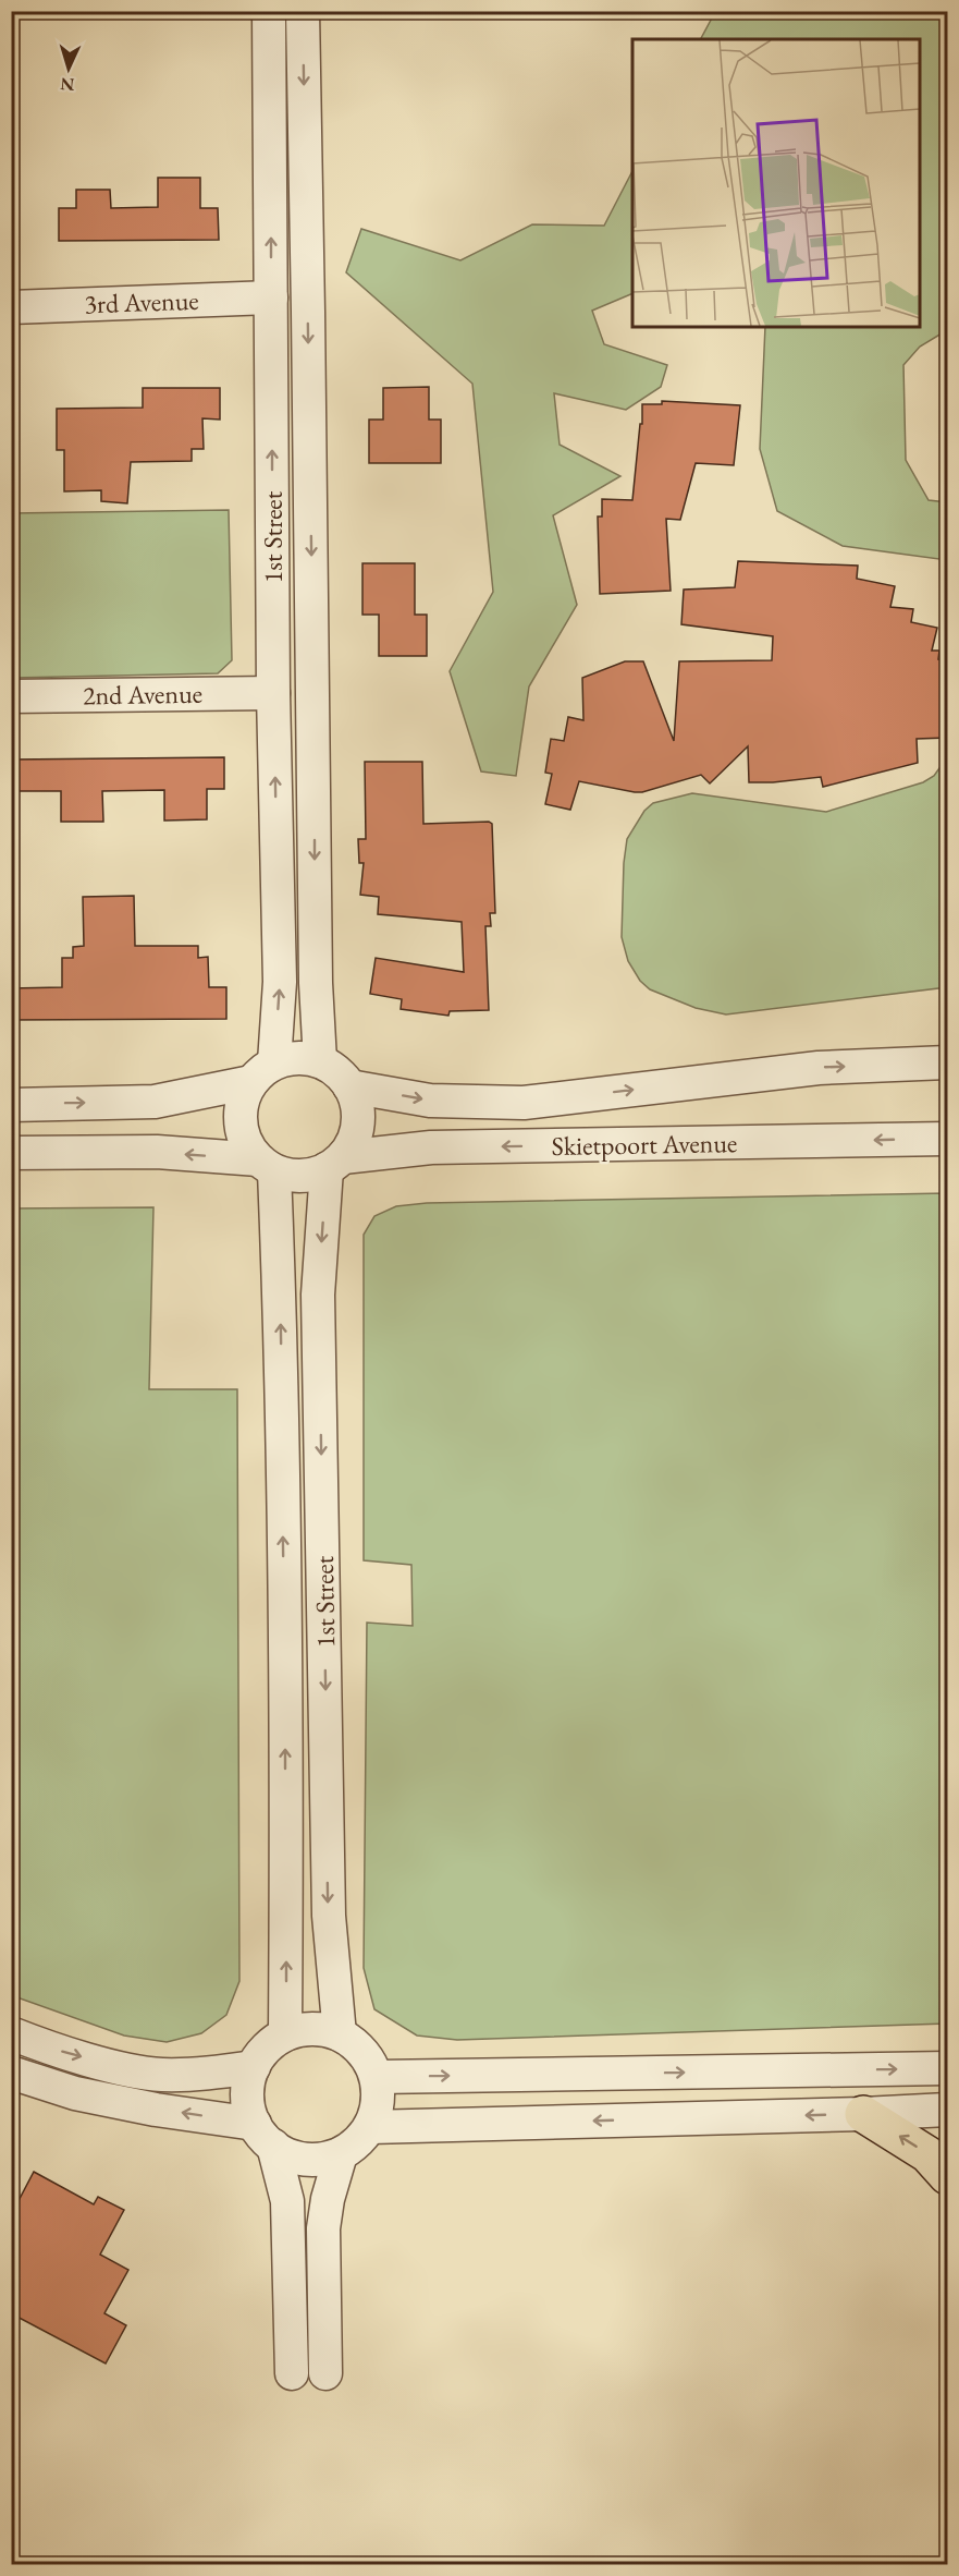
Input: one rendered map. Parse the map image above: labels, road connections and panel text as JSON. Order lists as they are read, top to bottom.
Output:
{
  "streets": {
    "street": [
      "3rd Avenue",
      "1st Street",
      "2nd Avenue",
      "Skietpoort Avenue"
    ]
  },
  "crossings": [
    ["3rd Avenue", "1st Street"],
    ["1st Street", "2nd Avenue"],
    ["1st Street", "Skietpoort Avenue"]
  ],
  "north": "bottom"
}
